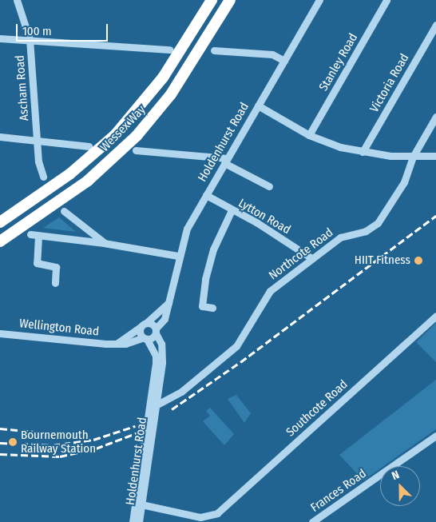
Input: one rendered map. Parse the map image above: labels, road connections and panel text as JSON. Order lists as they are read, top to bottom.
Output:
{
  "streets": {
    "highway": ["Wessex Way"],
    "street": [
      "Stanley Road",
      "Victoria Road",
      "Ascham Road",
      "Holdenhurst Road",
      "Lytton Road",
      "Northcote Road",
      "Wellington Road",
      "Southcote Road",
      "Frances Road"
    ]
  },
  "crossings": [
    ["Holdenhurst Road", "Lytton Road"],
    ["Holdenhurst Road", "Northcote Road"],
    ["Holdenhurst Road", "Wellington Road"],
    ["Lytton Road", "Northcote Road"]
  ],
  "places": ["HIIT Fitness", "Bournemouth Railway Station"],
  "scale_bar": "100 m",
  "north": "top left"
}
